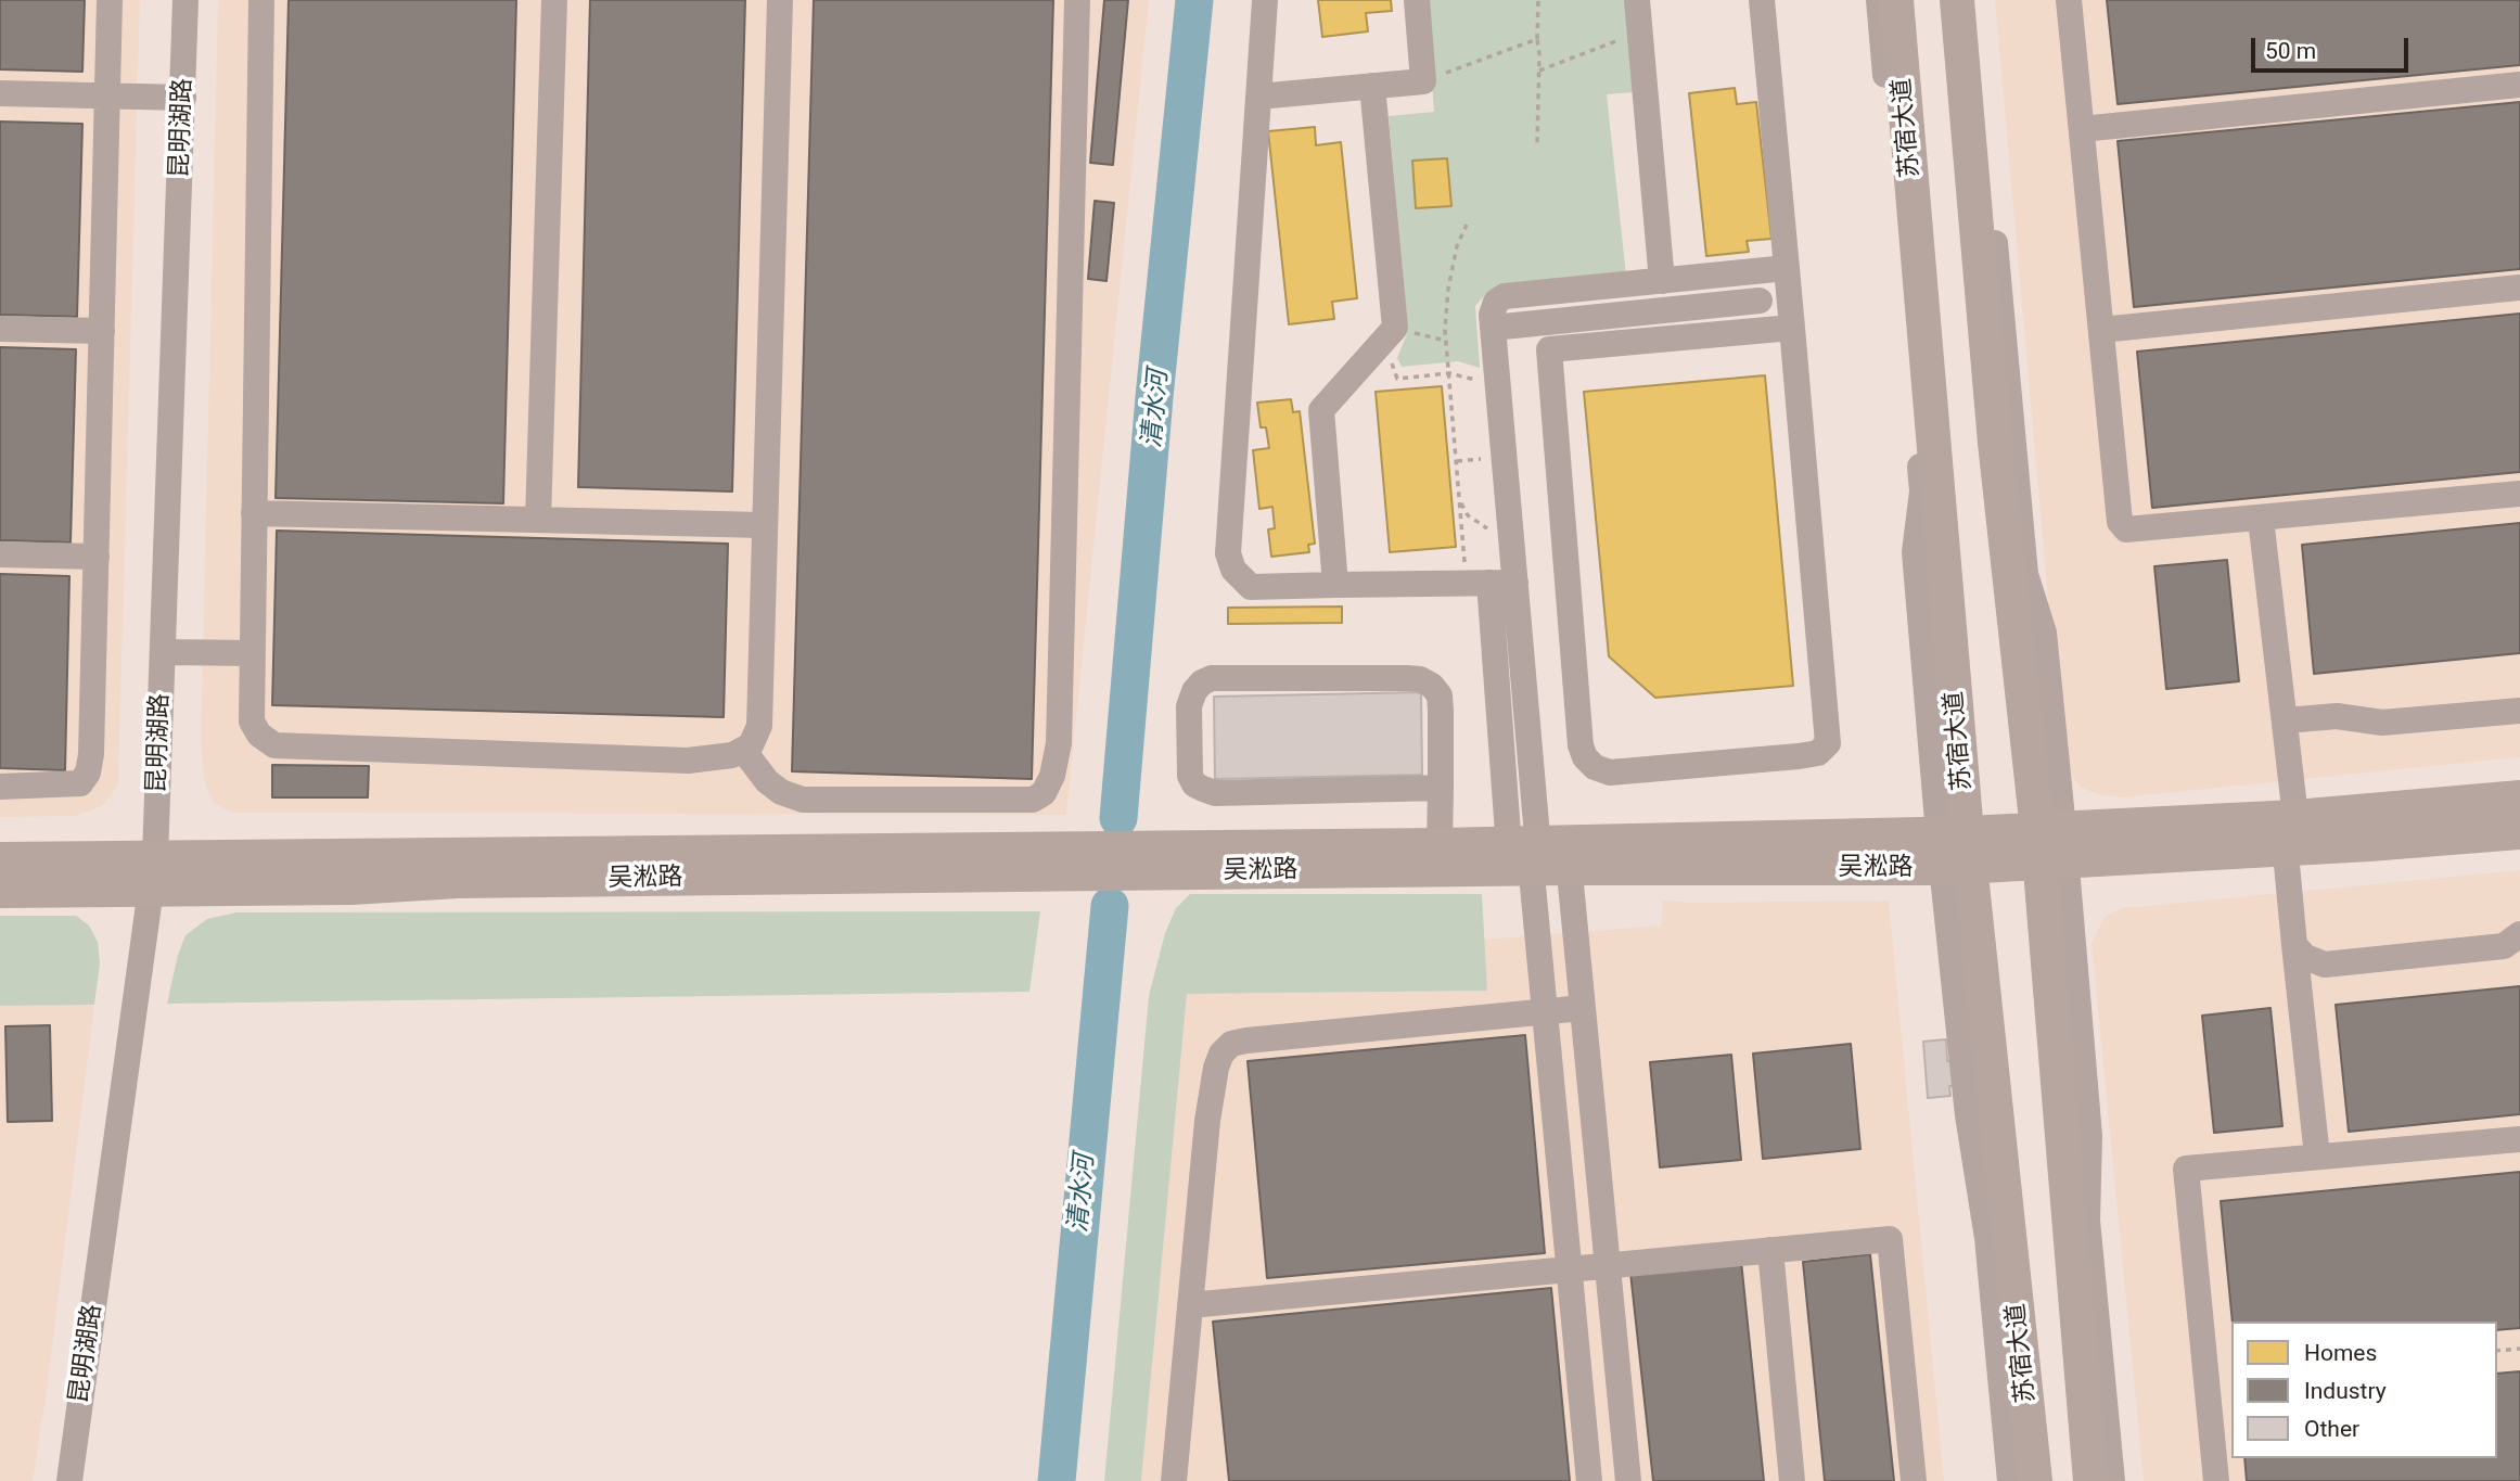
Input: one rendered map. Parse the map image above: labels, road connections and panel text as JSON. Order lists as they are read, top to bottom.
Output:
{
  "streets": {
    "main road": ["苏宿大道", "吴淞路"],
    "street": ["昆明湖路"]
  },
  "crossings": [
    ["昆明湖路", "吴淞路"],
    ["苏宿大道", "吴淞路"]
  ],
  "water": ["清水河"],
  "legend": ["Homes", "Industry", "Other"],
  "scale_bar": "50 m"
}
